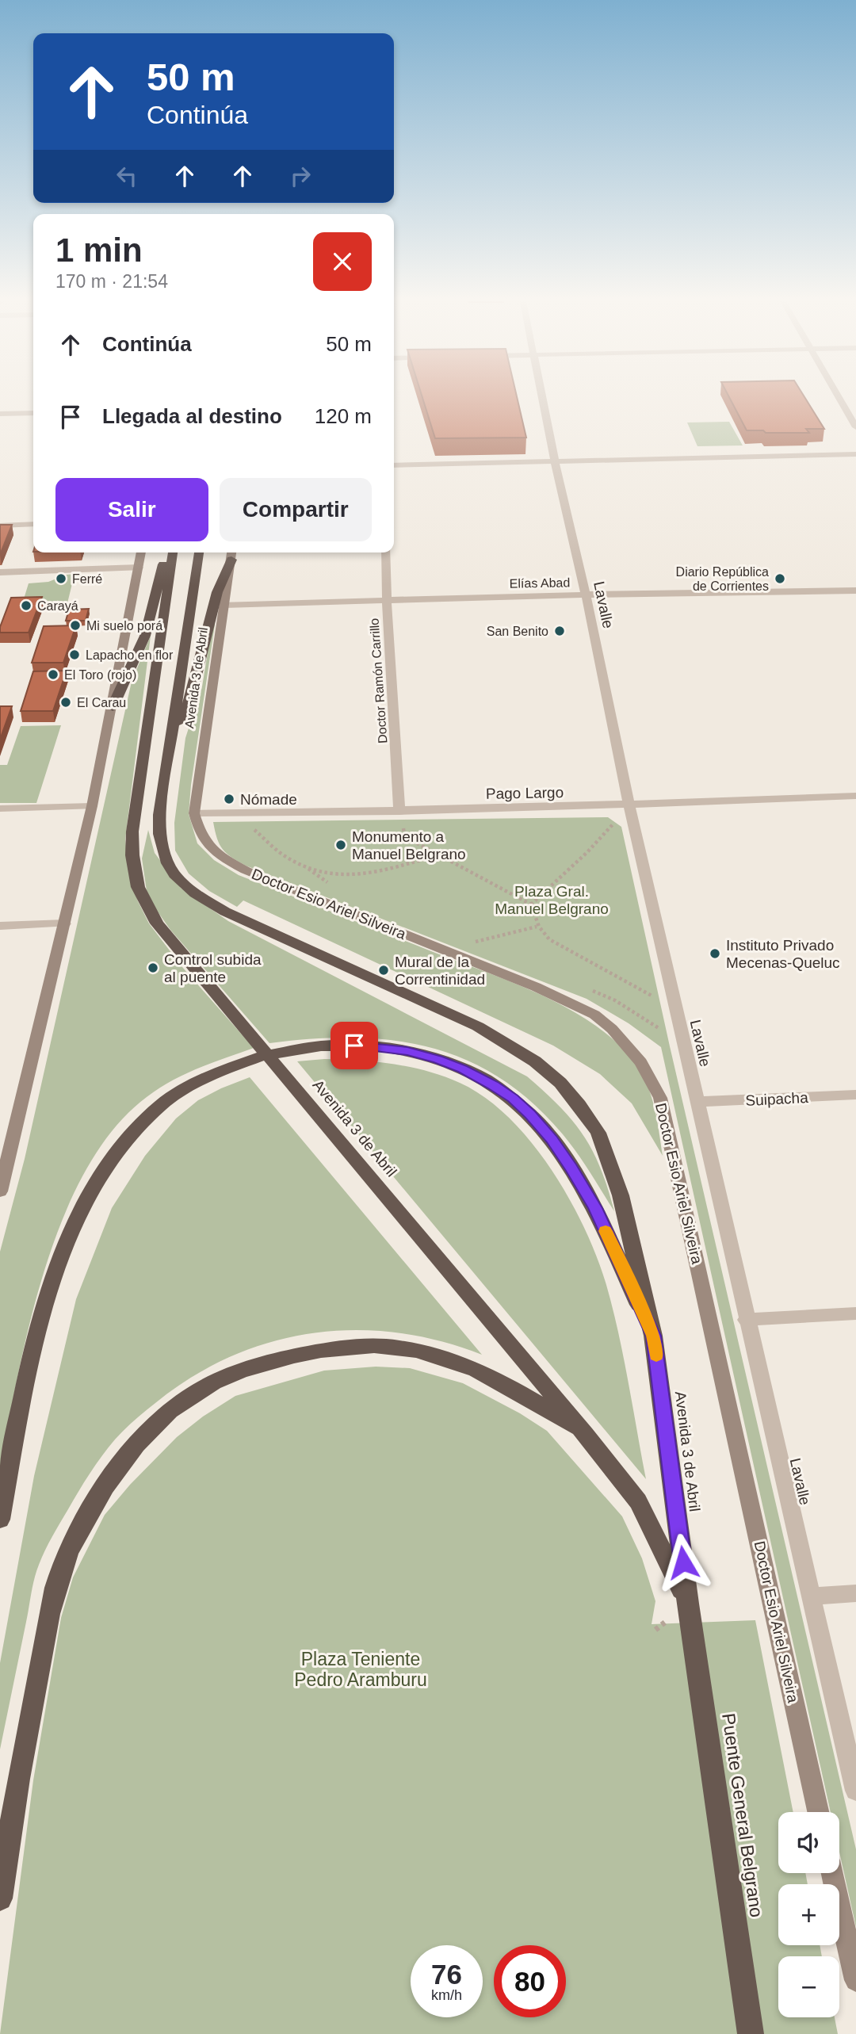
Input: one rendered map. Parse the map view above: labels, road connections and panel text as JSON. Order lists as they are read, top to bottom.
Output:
{
  "streets": {
    "highway": ["Avenida 3 de Abril", "Puente General Belgrano"],
    "main road": ["Doctor Esio Ariel Silveira"],
    "street": [
      "Elías Abad",
      "Lavalle",
      "Doctor Ramón Carrillo",
      "Pago Largo",
      "Suipacha"
    ]
  },
  "crossings": [
    ["Elías Abad", "Lavalle"],
    ["Elías Abad", "Avenida 3 de Abril"],
    ["Elías Abad", "Doctor Ramón Carrillo"],
    ["Lavalle", "Pago Largo"],
    ["Lavalle", "Suipacha"],
    ["Avenida 3 de Abril", "Pago Largo"],
    ["Avenida 3 de Abril", "Doctor Esio Ariel Silveira"],
    ["Avenida 3 de Abril", "Puente General Belgrano"],
    ["Doctor Ramón Carrillo", "Pago Largo"],
    ["Pago Largo", "Doctor Esio Ariel Silveira"]
  ],
  "parks": ["Plaza Gral. Manuel Belgrano", "Plaza Teniente Pedro Aramburu"],
  "places": [
    "Ferré",
    "Diario República de Corrientes",
    "Carayá",
    "Mi suelo porá",
    "San Benito",
    "Lapacho en flor",
    "El Toro (rojo)",
    "El Carau",
    "Nómade",
    "Monumento a Manuel Belgrano",
    "Instituto Privado Mecenas-Queluc",
    "Control subida al puente",
    "Mural de la Correntinidad"
  ],
  "page": {
    "turn": ["50 m", "Continúa"],
    "heading": ["1 min", "170 m · 21:54"],
    "list": [
      {
        "name": "Continúa",
        "value": "50 m"
      },
      {
        "name": "Llegada al destino",
        "value": "120 m"
      }
    ],
    "buttons": ["Salir", "Compartir"],
    "map_buttons": ["+", "−"],
    "speed": "76 km/h",
    "limit": "80"
  }
}
